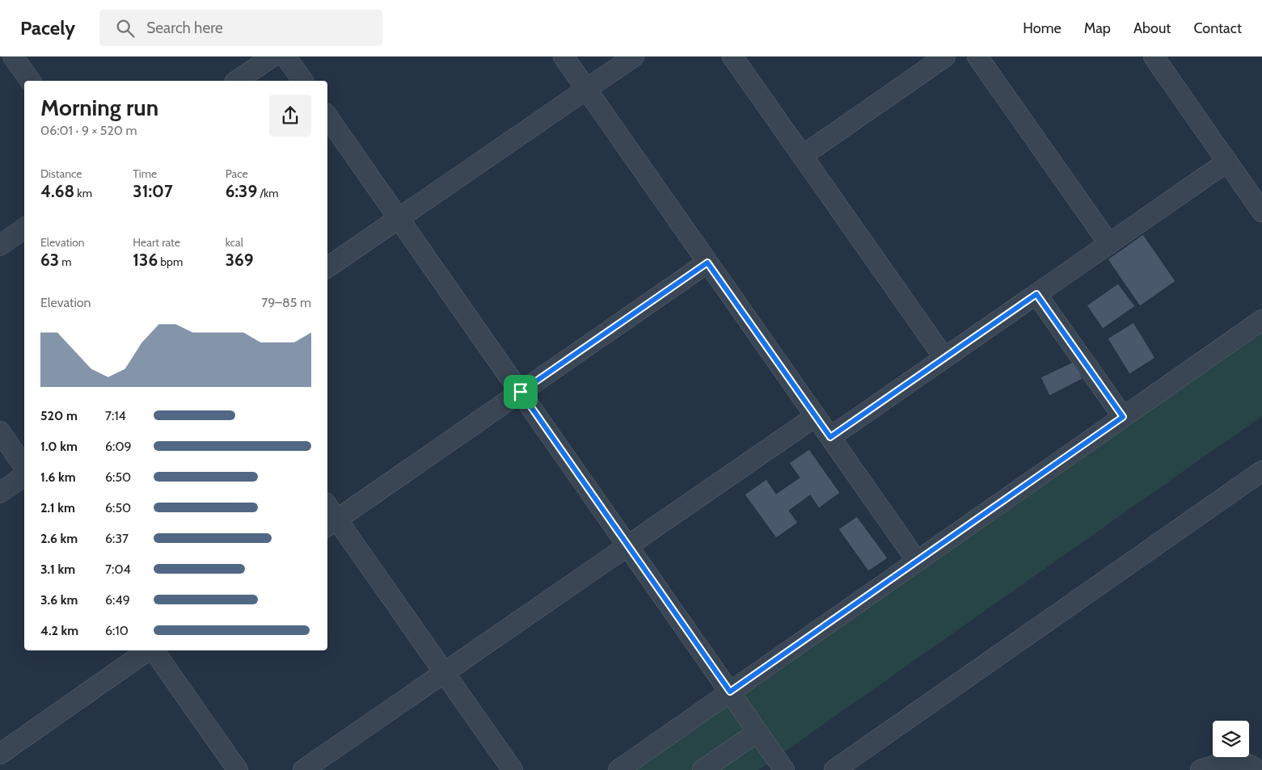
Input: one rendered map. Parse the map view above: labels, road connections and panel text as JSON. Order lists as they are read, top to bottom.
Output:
{
  "page": {
    "header": "Pacely",
    "search": "Search here",
    "nav": [
      "Home",
      "Map",
      "About",
      "Contact"
    ],
    "heading": ["Morning run", "06:01 · 9 × 520 m"],
    "stats": [
      ["Distance", "4.68 km"],
      ["Time", "31:07"],
      ["Pace", "6:39 /km"],
      ["Elevation", "63 m"],
      ["Heart rate", "136 bpm"],
      ["kcal", "369"]
    ],
    "chart": ["Elevation", "79–85 m"],
    "list": [
      {
        "name": "520 m",
        "note": "7:14"
      },
      {
        "name": "1.0 km",
        "note": "6:09"
      },
      {
        "name": "1.6 km",
        "note": "6:50"
      },
      {
        "name": "2.1 km",
        "note": "6:50"
      },
      {
        "name": "2.6 km",
        "note": "6:37"
      },
      {
        "name": "3.1 km",
        "note": "7:04"
      },
      {
        "name": "3.6 km",
        "note": "6:49"
      },
      {
        "name": "4.2 km",
        "note": "6:10"
      }
    ]
  }
}
